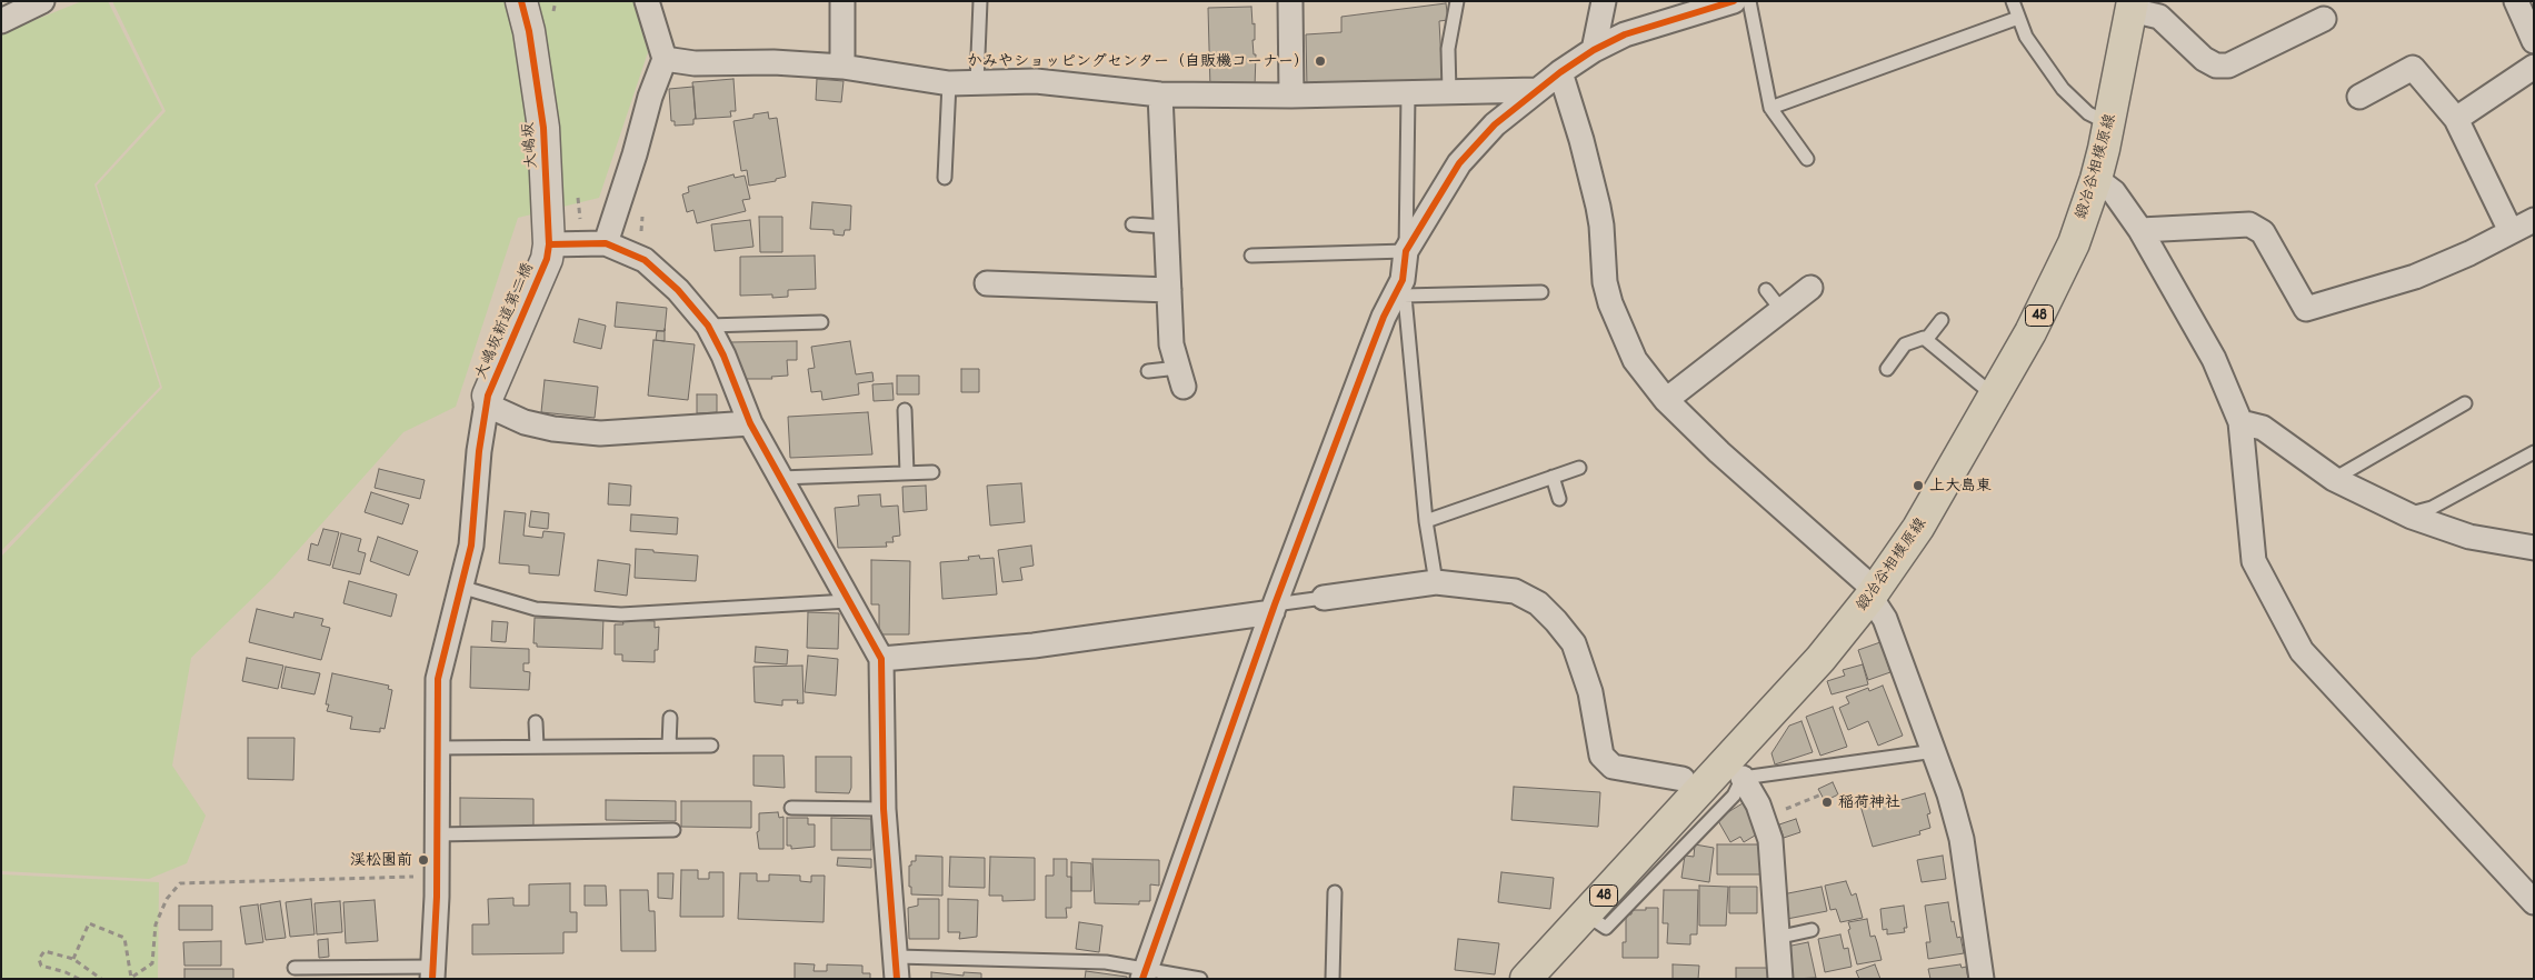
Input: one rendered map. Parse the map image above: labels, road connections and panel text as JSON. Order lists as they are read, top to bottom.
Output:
{
  "streets": {
    "main road": ["鍛冶谷相模原線", "48"],
    "street": ["大嶋坂", "大嶋坂新道第二橋"]
  },
  "crossings": [
    ["大嶋坂", "大嶋坂新道第二橋"]
  ],
  "places": [
    "かみやショッピングセンター（自販機コーナー）",
    "上大島東",
    "稲荷神社",
    "渓松園前"
  ]
}
